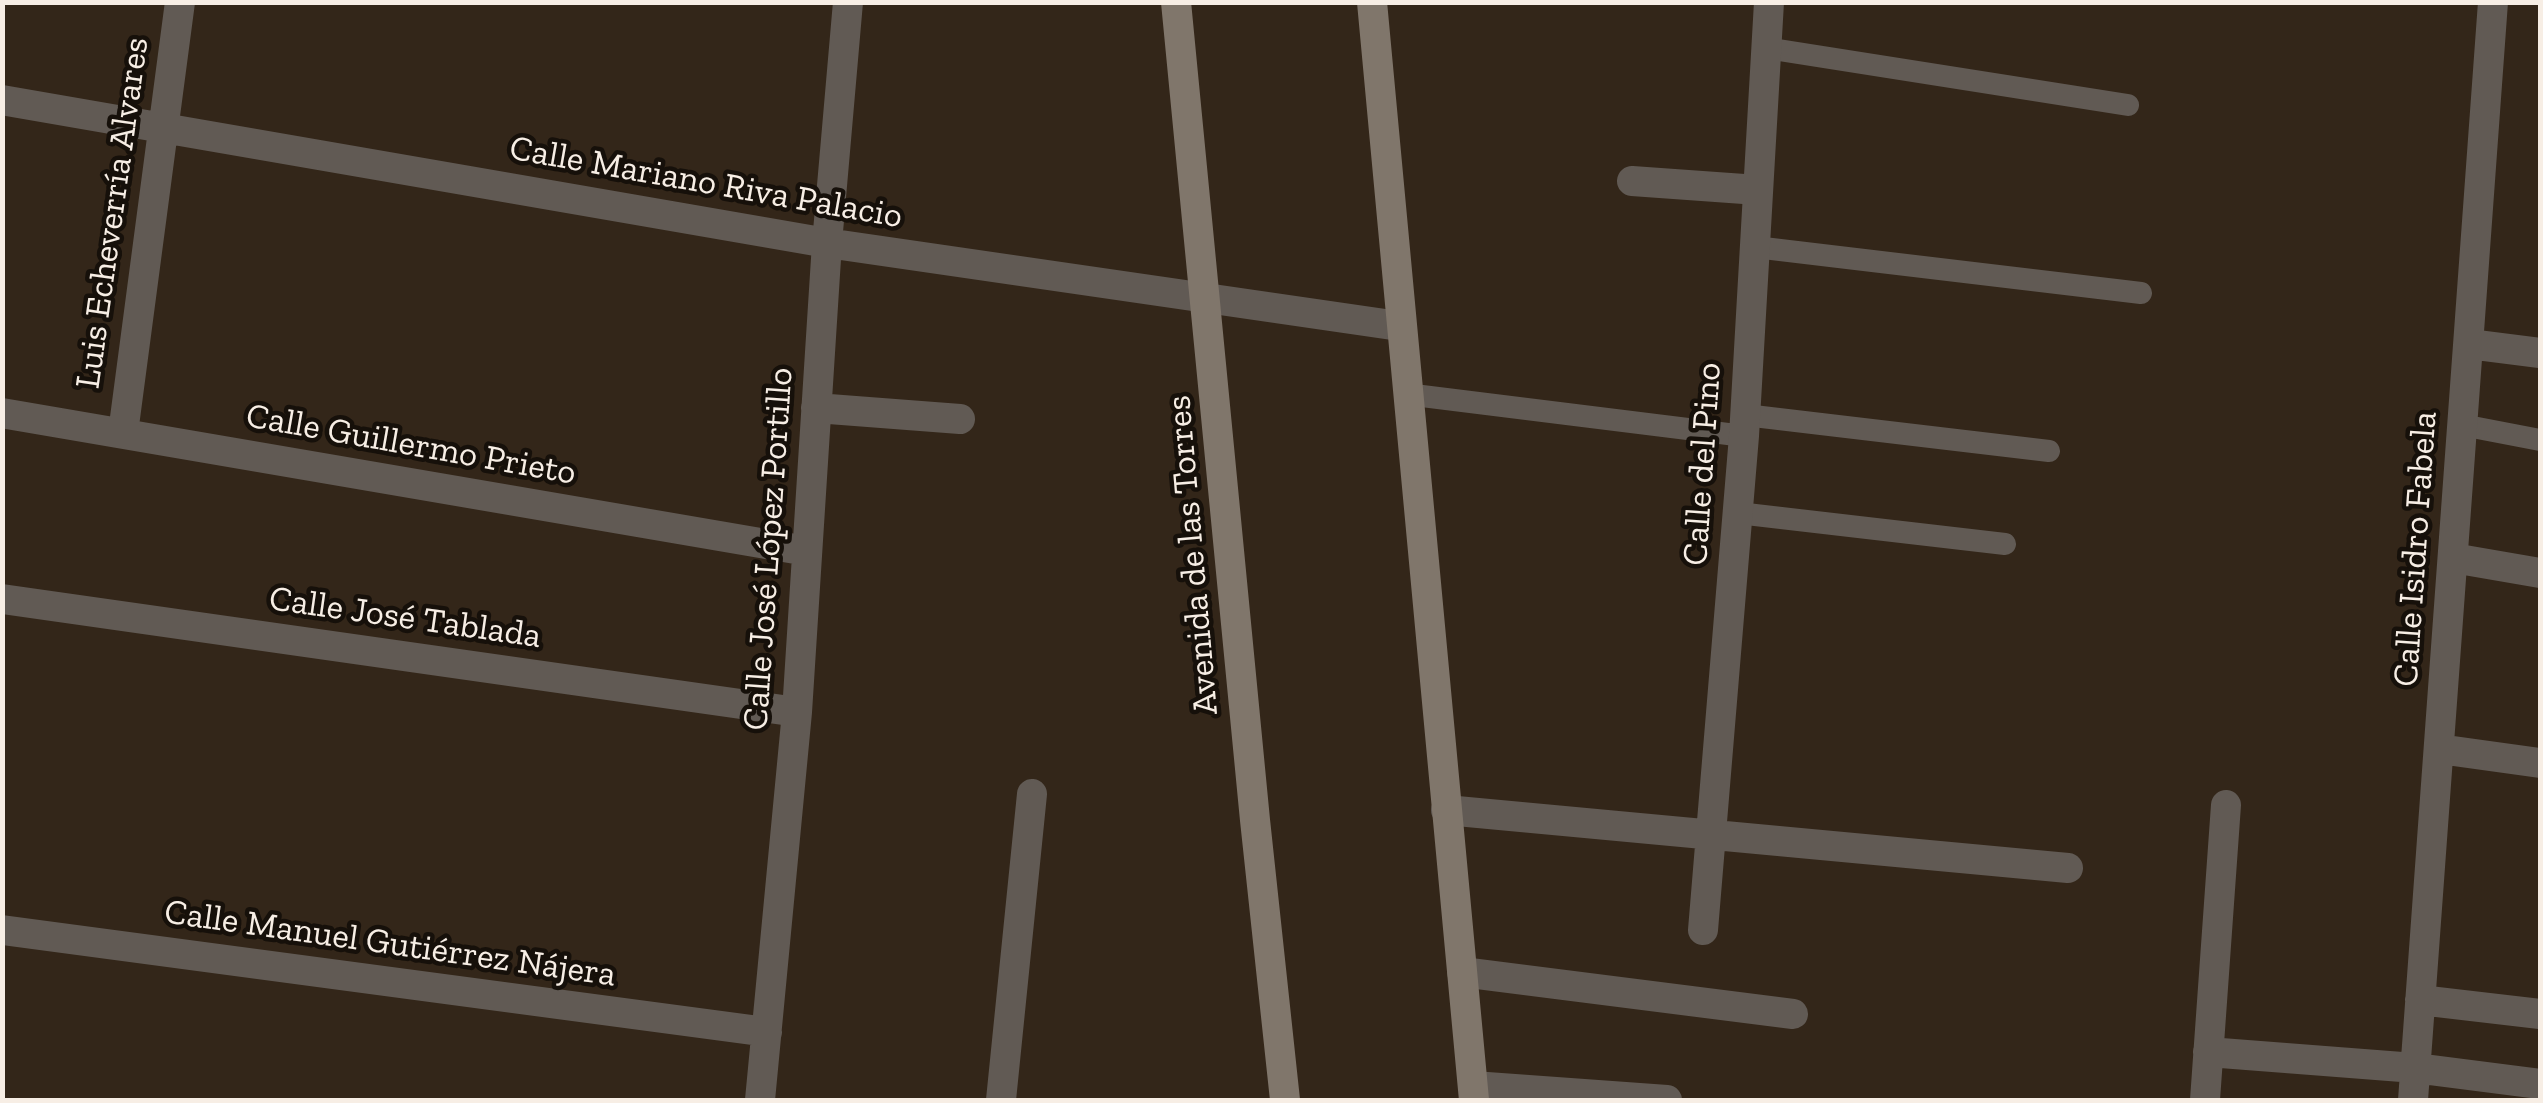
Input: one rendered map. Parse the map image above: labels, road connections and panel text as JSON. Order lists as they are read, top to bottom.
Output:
{
  "streets": {
    "main road": ["Avenida de las Torres"],
    "street": [
      "Calle Mariano Riva Palacio",
      "Luis Echeverría Alvares",
      "Calle Guillermo Prieto",
      "Calle del Pino",
      "Calle José López Portillo",
      "Calle Isidro Fabela",
      "Calle José Tablada",
      "Calle Manuel Gutiérrez Nájera"
    ]
  },
  "crossings": [
    ["Calle Mariano Riva Palacio", "Luis Echeverría Alvares"],
    ["Calle Mariano Riva Palacio", "Calle José López Portillo"],
    ["Calle Mariano Riva Palacio", "Avenida de las Torres"],
    ["Luis Echeverría Alvares", "Calle Guillermo Prieto"],
    ["Calle Guillermo Prieto", "Calle José López Portillo"],
    ["Calle José López Portillo", "Calle José Tablada"],
    ["Calle José López Portillo", "Calle Manuel Gutiérrez Nájera"]
  ]
}
